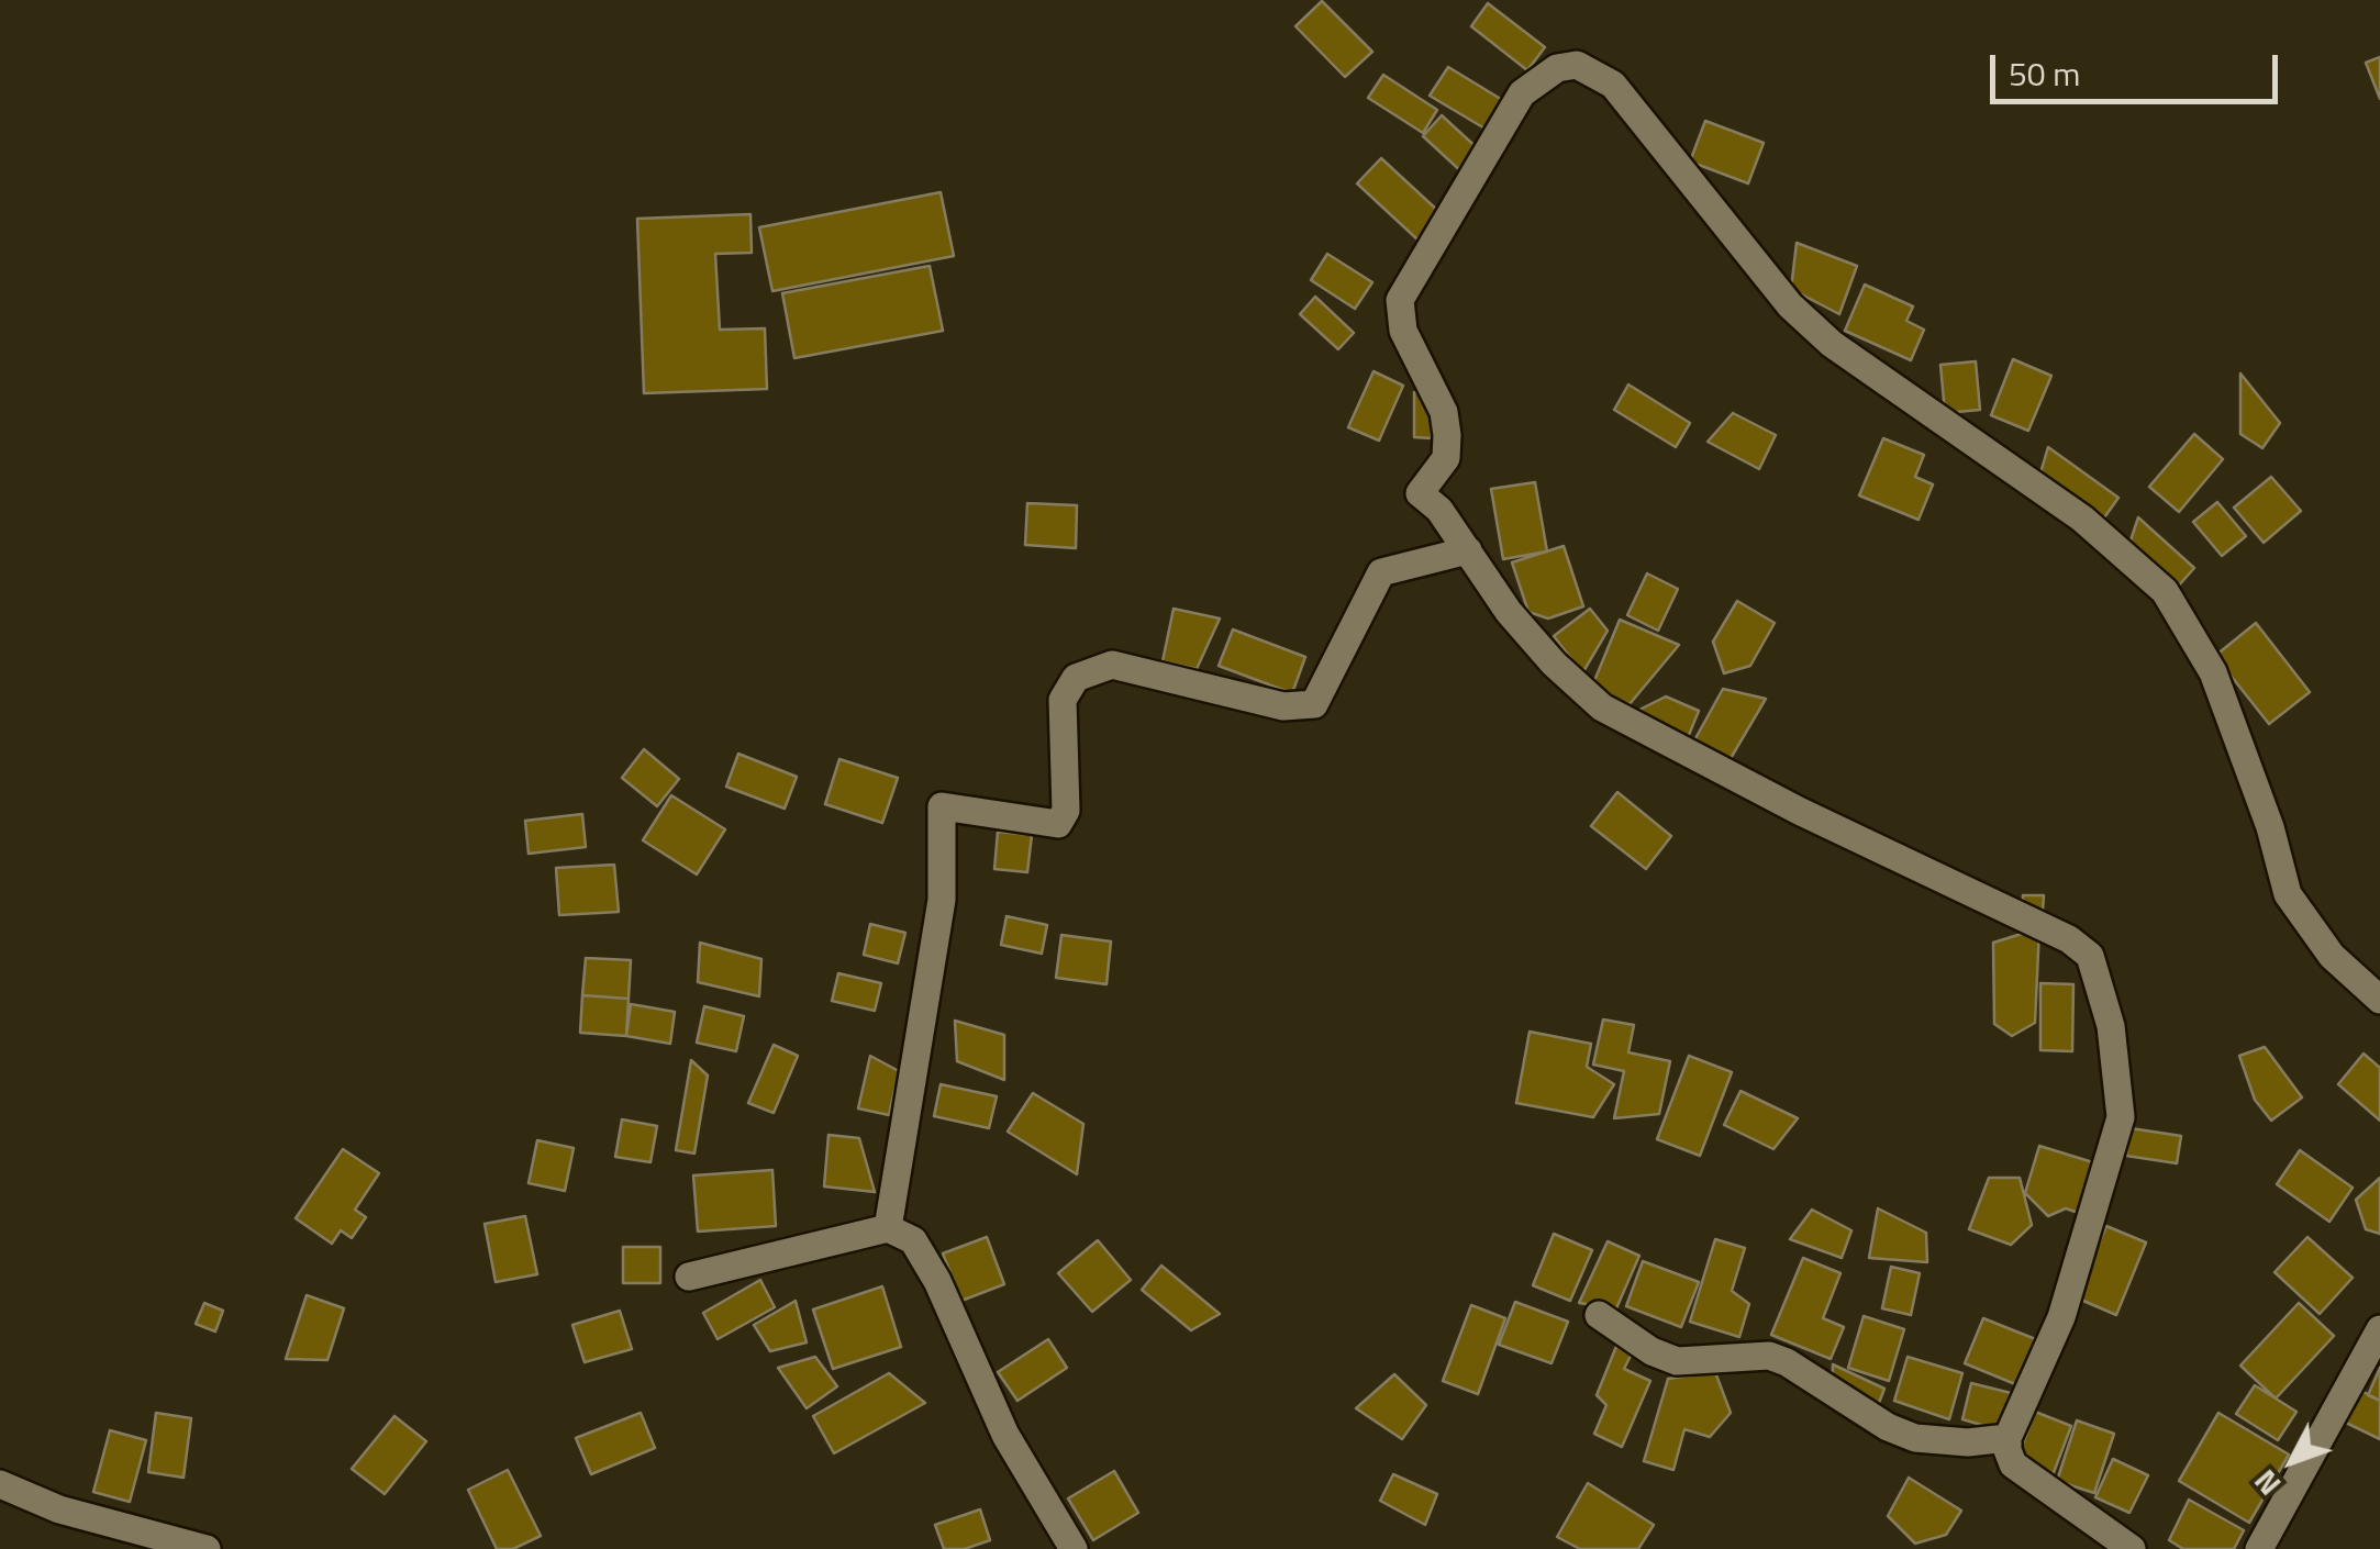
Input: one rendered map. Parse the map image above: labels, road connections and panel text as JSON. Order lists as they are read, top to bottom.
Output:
{
  "scale_bar": "50 m",
  "north": "bottom left"
}
